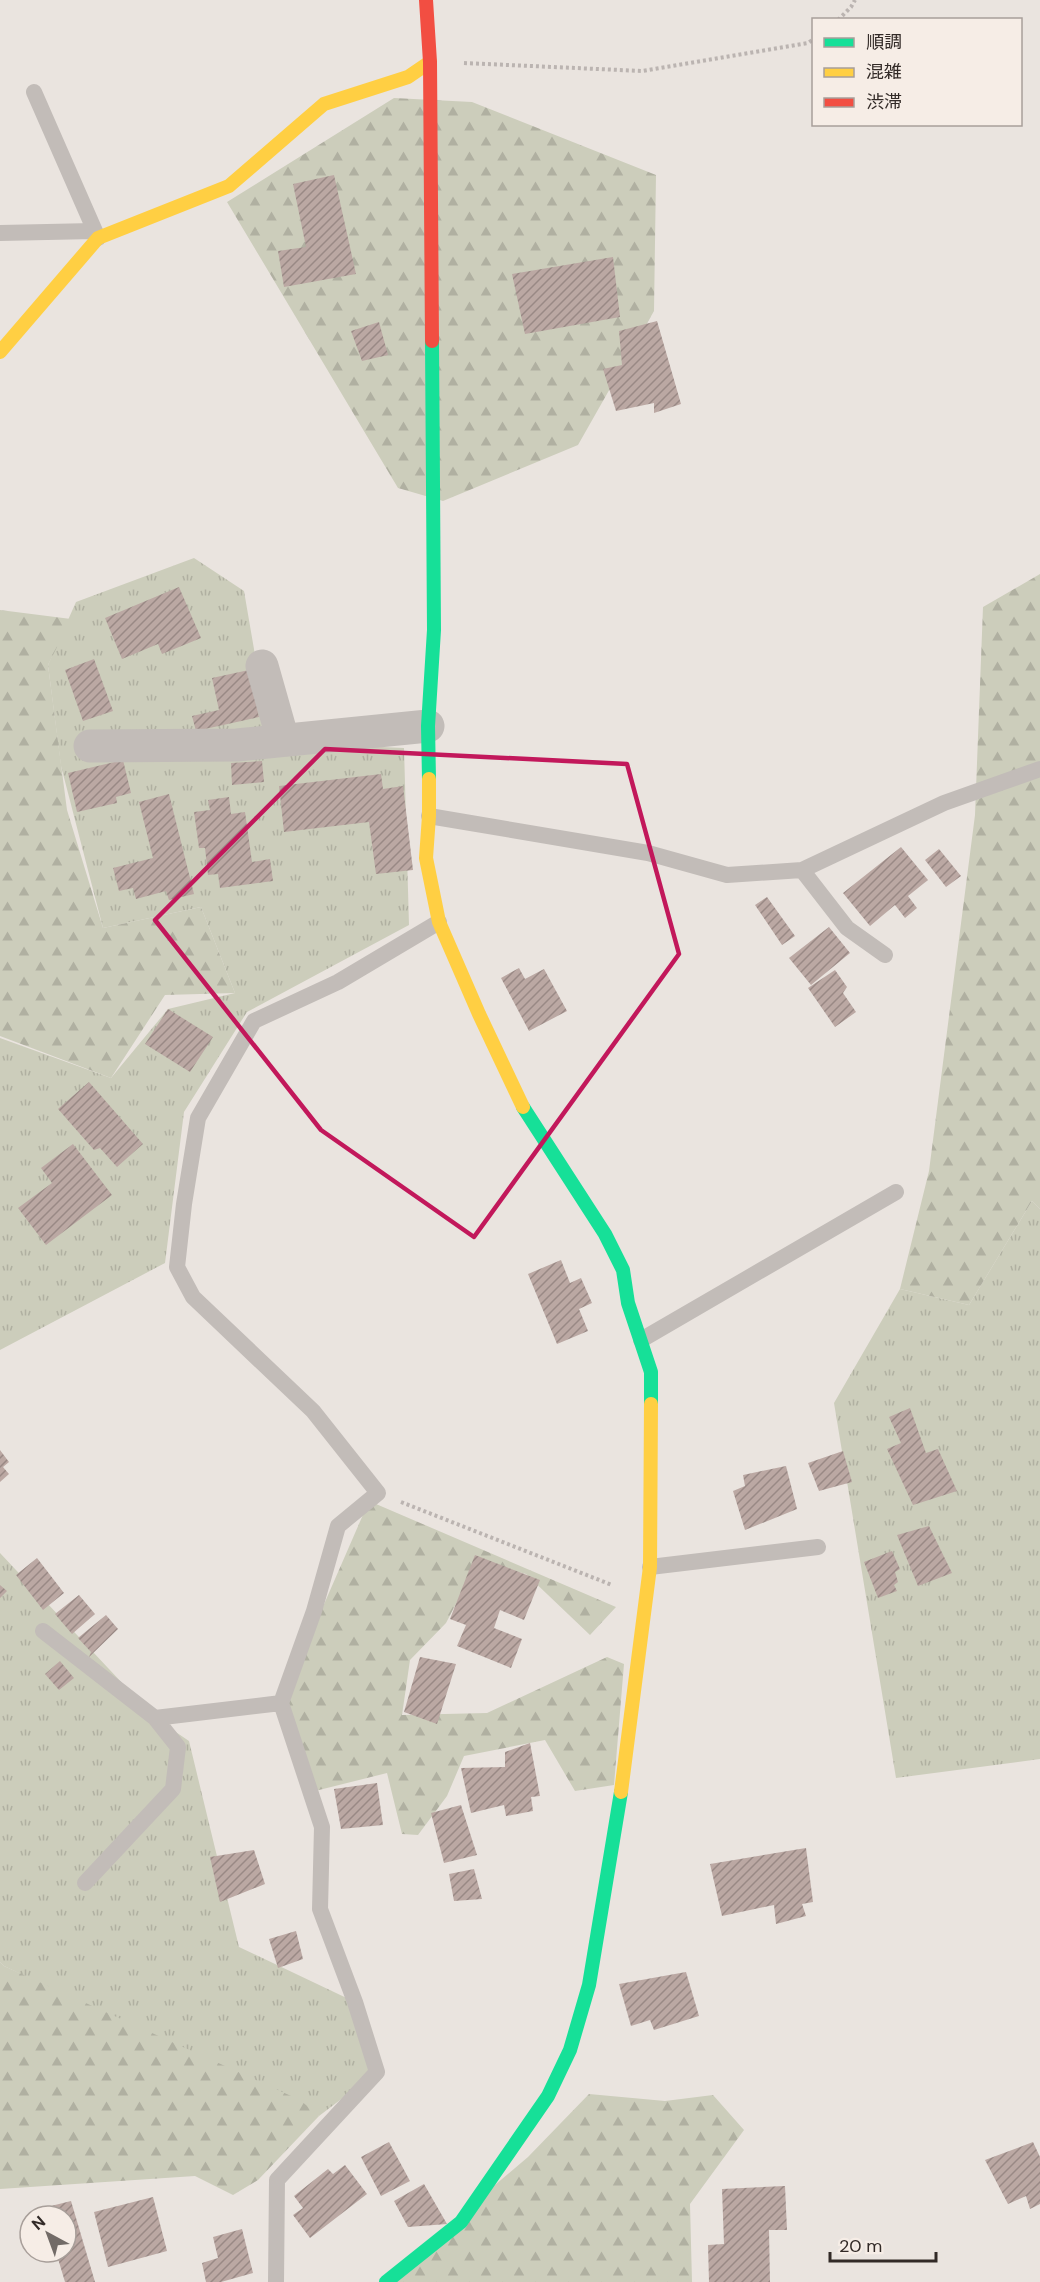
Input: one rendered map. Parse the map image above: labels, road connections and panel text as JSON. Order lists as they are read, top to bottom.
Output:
{
  "legend": ["順調", "混雑", "渋滞"],
  "scale_bar": "20 m",
  "north": "top left"
}
